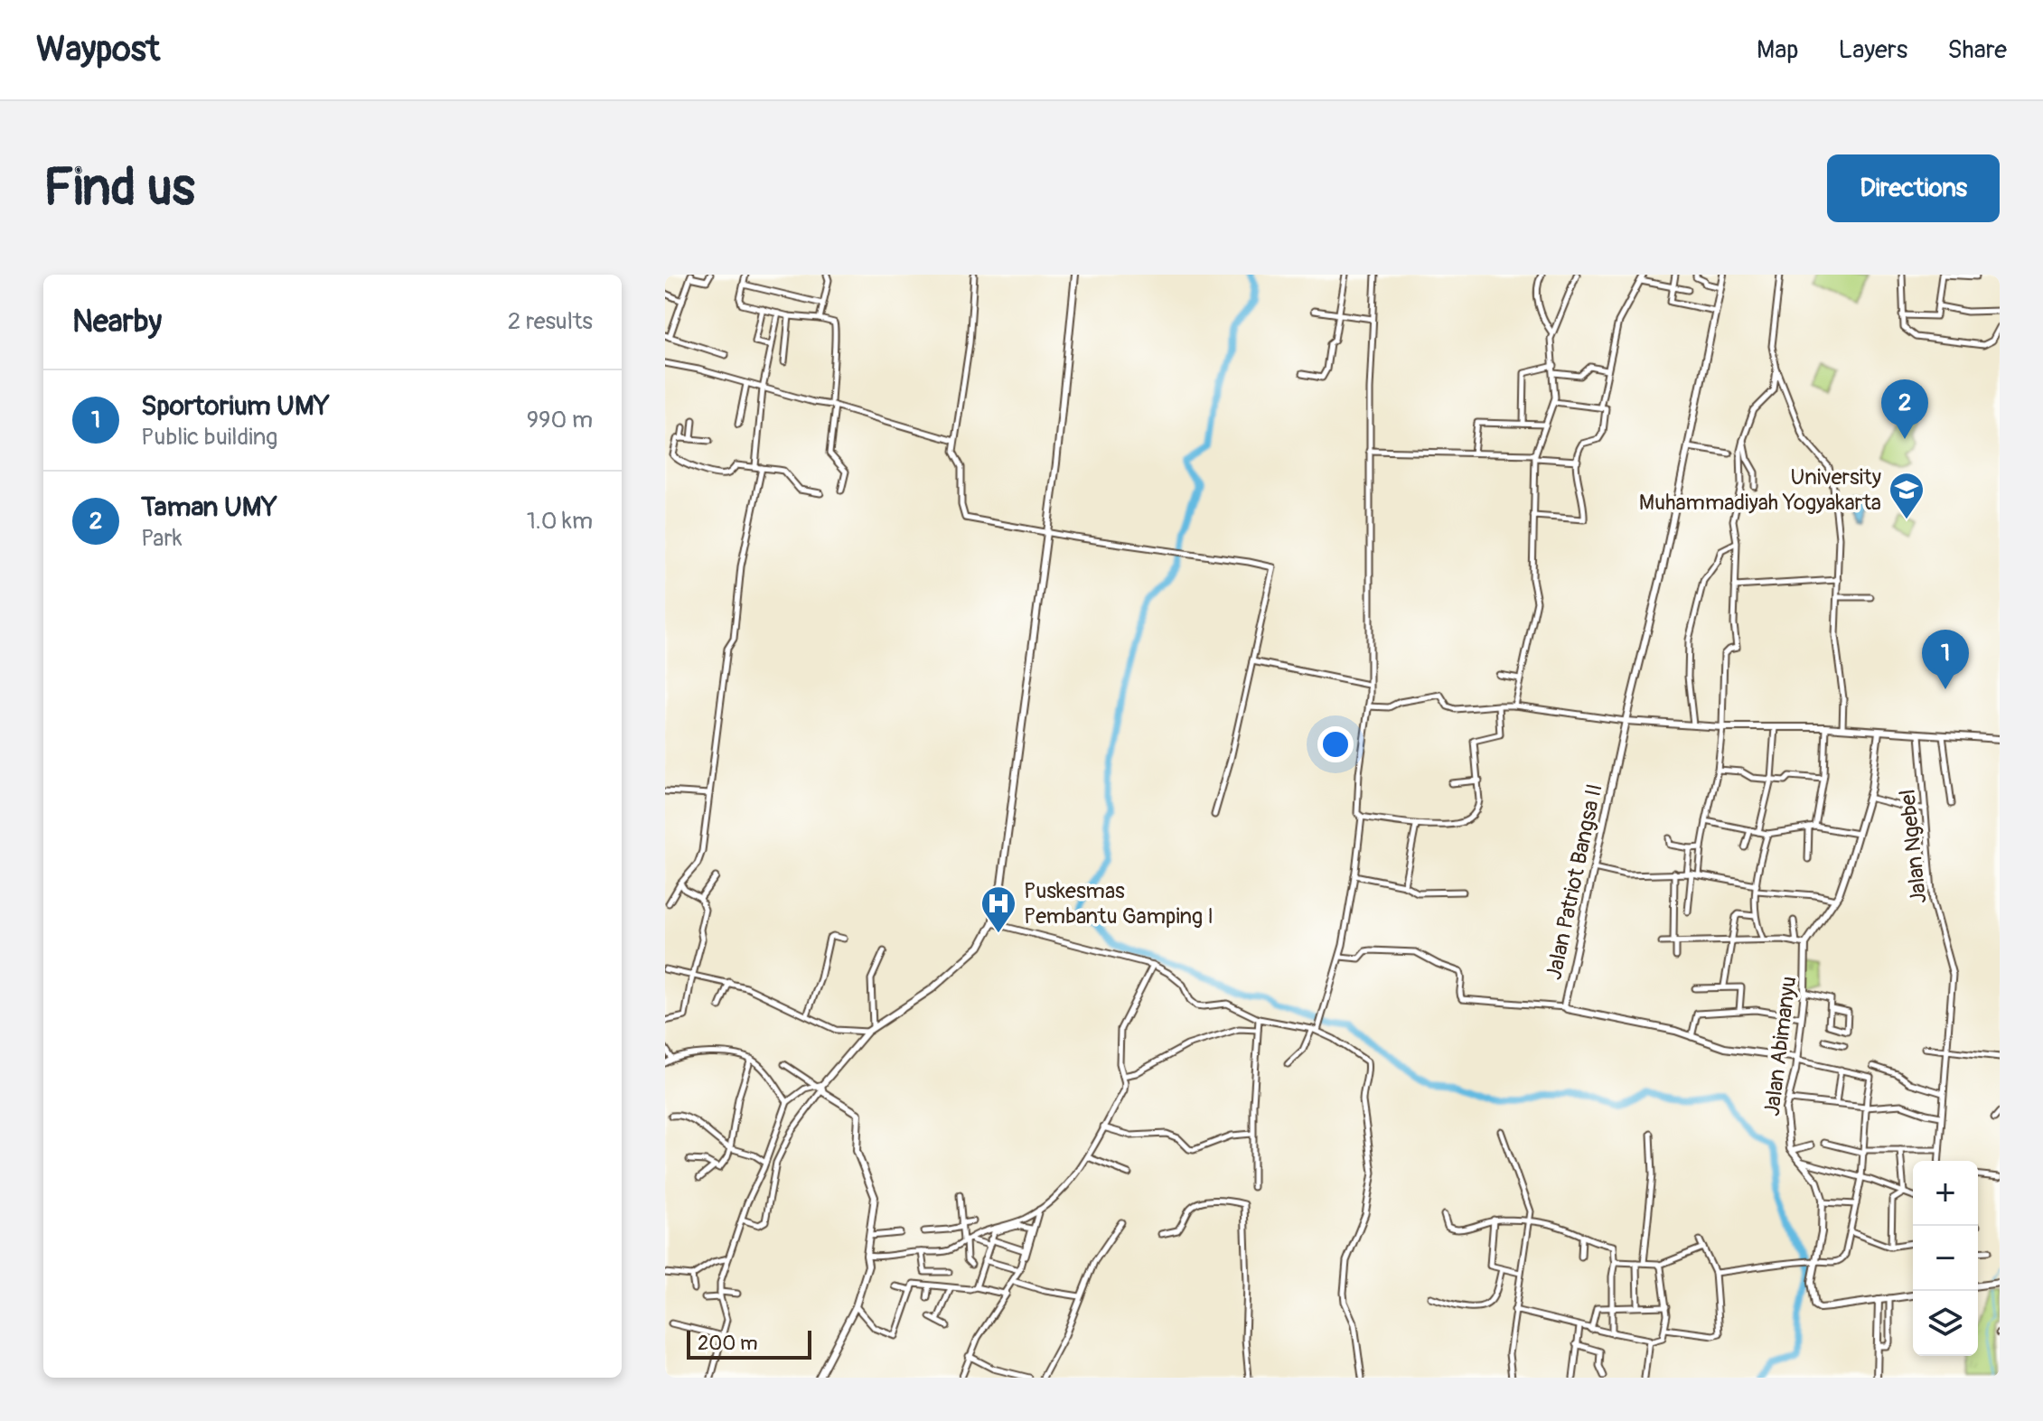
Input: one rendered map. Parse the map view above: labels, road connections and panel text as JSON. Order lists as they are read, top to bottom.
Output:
{
  "streets": {
    "street": ["Jalan Ngebel", "Jalan Patriot Bangsa II", "Jalan Abimanyu"]
  },
  "places": {
    "school or university": ["University Muhammadiyah Yogyakarta"],
    "hospital": ["Puskesmas Pembantu Gamping I"]
  },
  "scale_bar": "200 m",
  "page": {
    "header": "Waypost",
    "nav": ["Map", "Layers", "Share"],
    "buttons": "Directions",
    "title": "Find us",
    "heading": ["Nearby", "2 results"],
    "list": [
      {
        "mark": "1",
        "name": "Sportorium UMY",
        "note": "Public building",
        "value": "990 m"
      },
      {
        "mark": "2",
        "name": "Taman UMY",
        "note": "Park",
        "value": "1.0 km"
      }
    ],
    "pins": ["2", "1"],
    "map_buttons": ["+", "−"],
    "scale": "200 m"
  }
}
